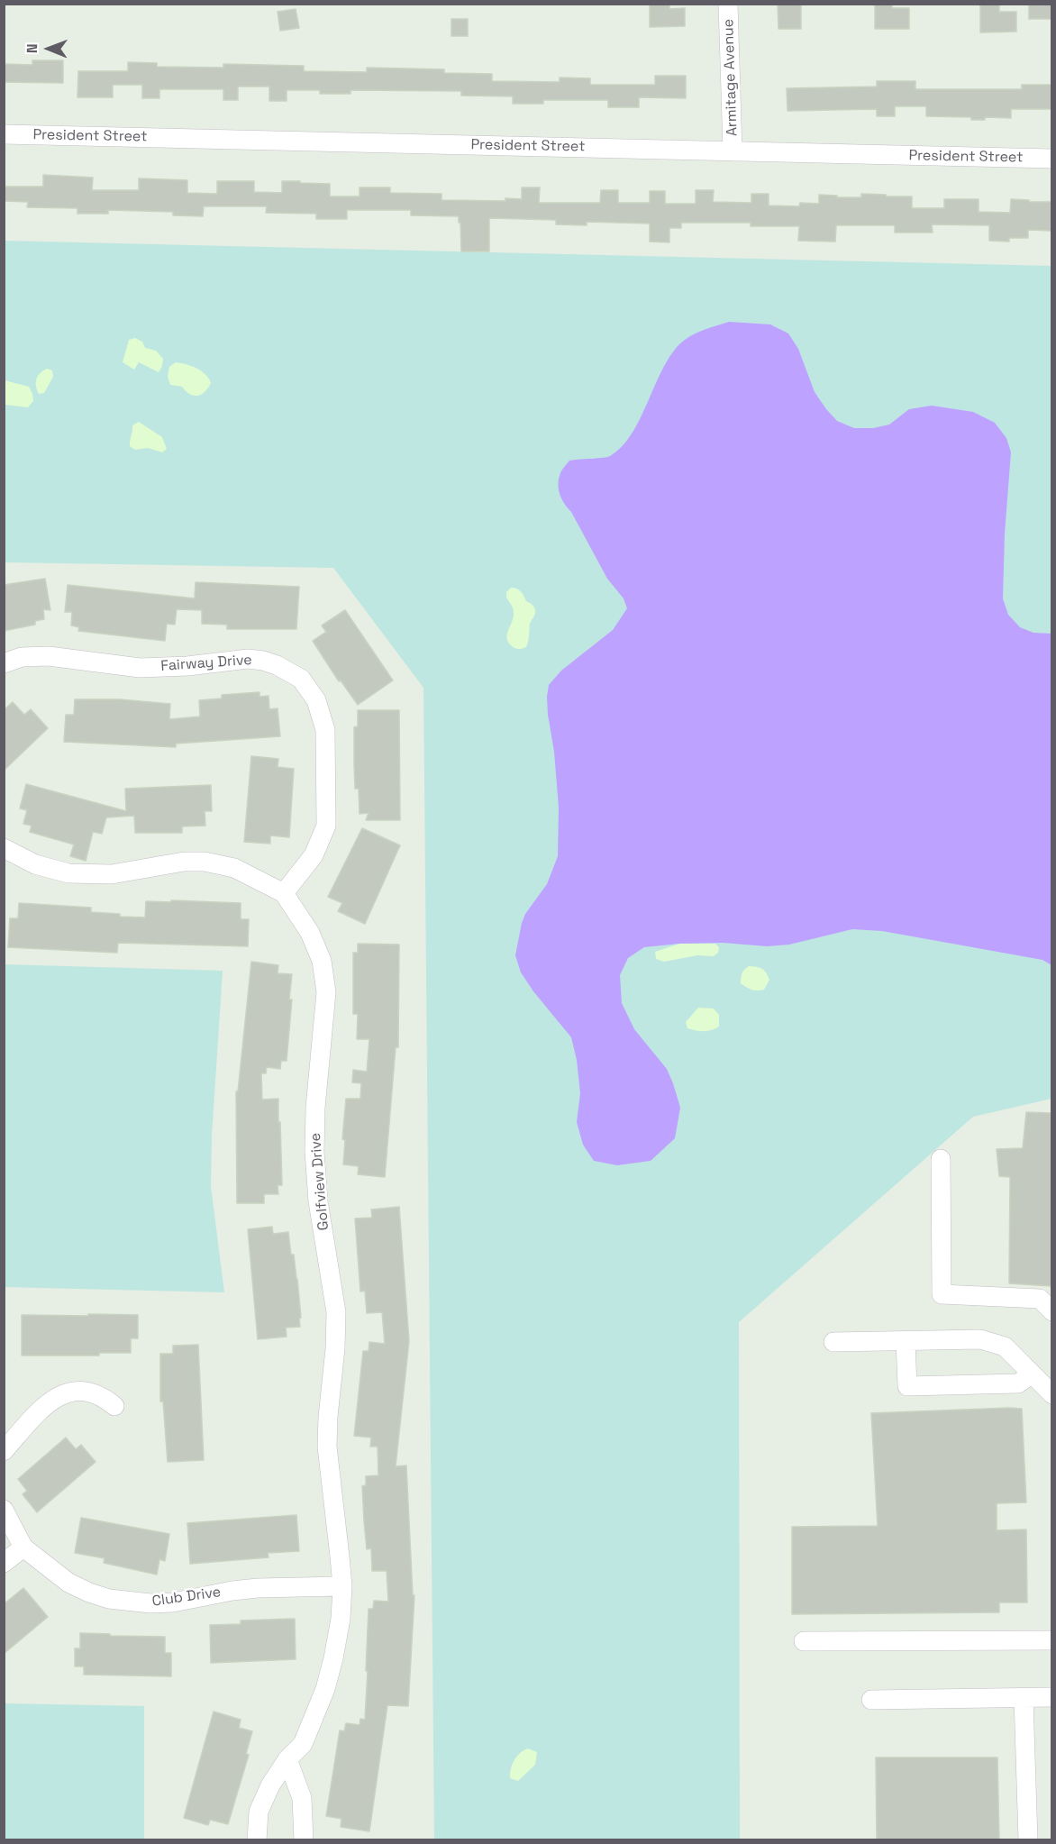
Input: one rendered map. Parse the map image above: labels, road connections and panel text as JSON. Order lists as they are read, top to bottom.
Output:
{
  "streets": {
    "street": [
      "Armitage Avenue",
      "President Street",
      "Fairway Drive",
      "Golfview Drive",
      "Club Drive"
    ]
  },
  "crossings": [
    ["Armitage Avenue", "President Street"],
    ["Fairway Drive", "Golfview Drive"],
    ["Golfview Drive", "Club Drive"]
  ],
  "north": "left"
}
